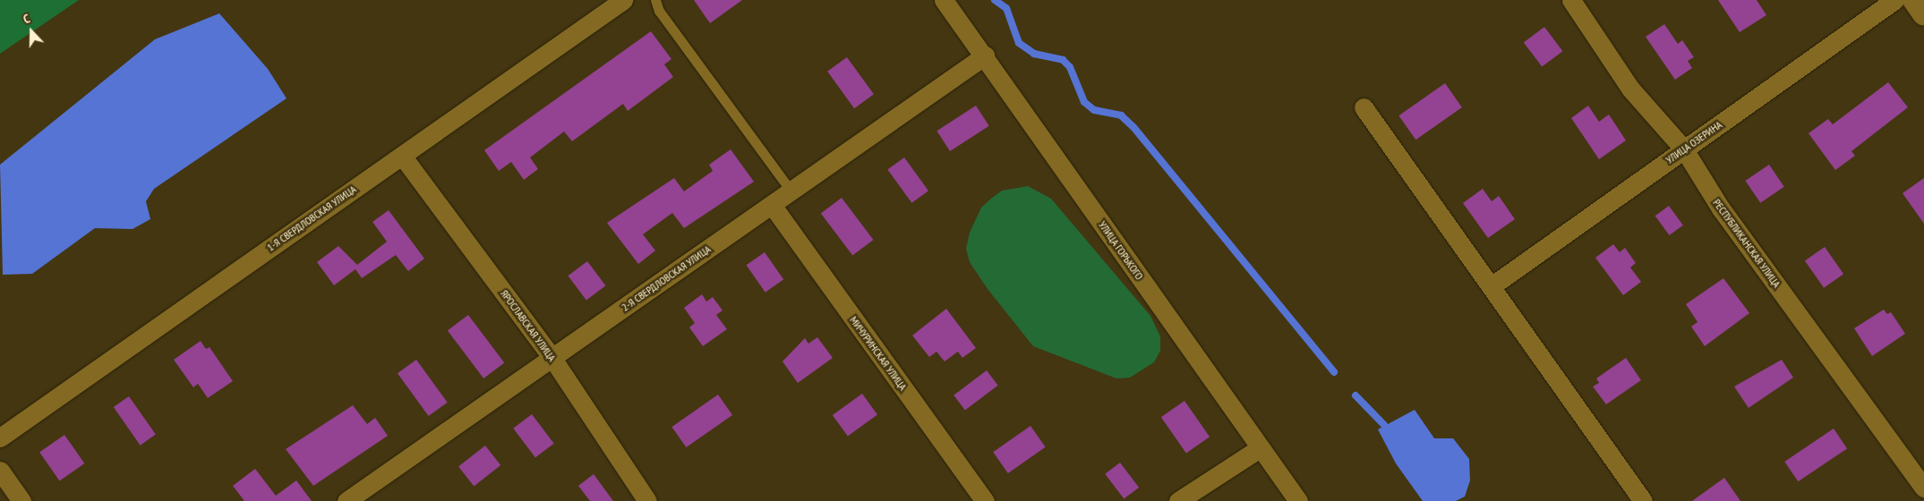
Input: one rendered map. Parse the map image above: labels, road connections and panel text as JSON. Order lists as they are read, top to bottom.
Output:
{
  "streets": {
    "street": [
      "УЛИЦА ОЗЕРИНА",
      "1-Я СВЕРДЛОВСКАЯ УЛИЦА",
      "РЕСПУБЛИКАНСКАЯ УЛИЦА",
      "УЛИЦА ГОРЬКОГО",
      "2-Я СВЕРДЛОВСКАЯ УЛИЦА",
      "ЯРОСЛАВСКАЯ УЛИЦА",
      "МИЧУРИНСКАЯ УЛИЦА"
    ]
  },
  "crossings": [
    ["УЛИЦА ОЗЕРИНА", "РЕСПУБЛИКАНСКАЯ УЛИЦА"],
    ["1-Я СВЕРДЛОВСКАЯ УЛИЦА", "ЯРОСЛАВСКАЯ УЛИЦА"],
    ["УЛИЦА ГОРЬКОГО", "2-Я СВЕРДЛОВСКАЯ УЛИЦА"],
    ["2-Я СВЕРДЛОВСКАЯ УЛИЦА", "ЯРОСЛАВСКАЯ УЛИЦА"],
    ["2-Я СВЕРДЛОВСКАЯ УЛИЦА", "МИЧУРИНСКАЯ УЛИЦА"]
  ],
  "north": "top"
}
